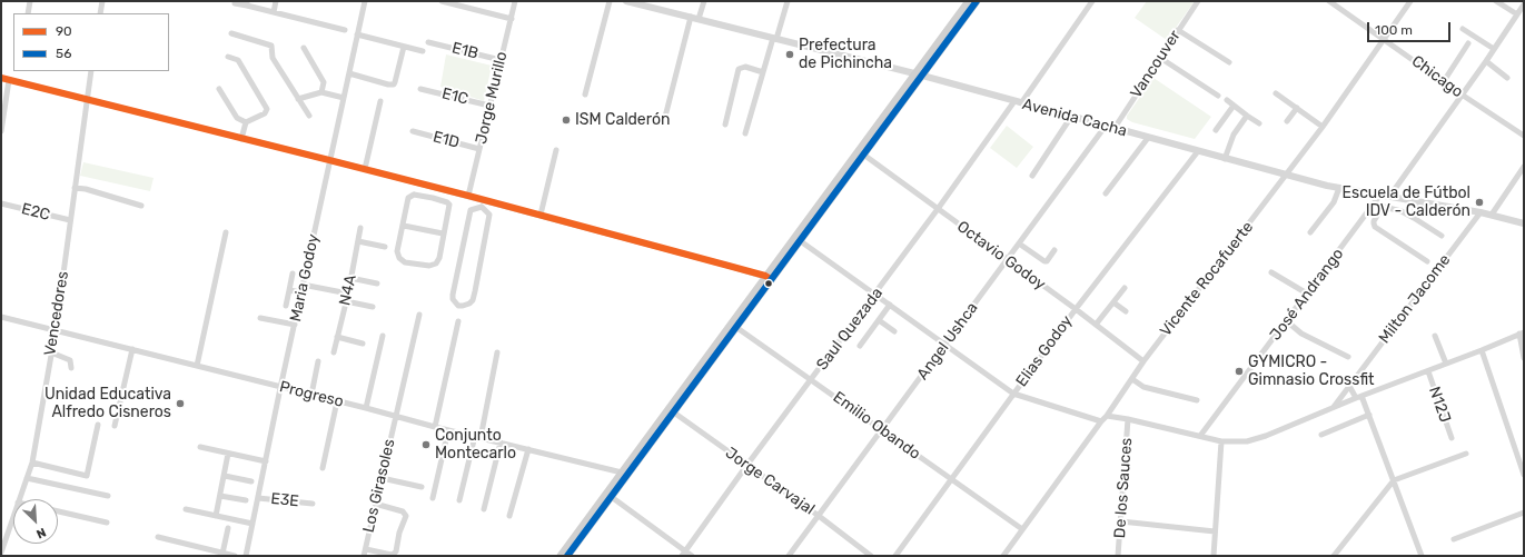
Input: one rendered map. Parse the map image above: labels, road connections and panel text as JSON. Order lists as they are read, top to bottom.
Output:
{
  "streets": {
    "street": [
      "E1B",
      "Vancouver",
      "Chicago",
      "E1C",
      "Jorge Murillo",
      "Avenida Cacha",
      "E1D",
      "E2C",
      "Octavio Godoy",
      "Maria Godoy",
      "Vicente Rocafuerte",
      "N4A",
      "José Andrango",
      "Milton Jacome",
      "Vencedores",
      "Saul Quezada",
      "Angel Ushca",
      "Elias Godoy",
      "Progreso",
      "N12J",
      "Emilio Obando",
      "Jorge Carvajal",
      "Los Girasoles",
      "De los Sauces",
      "E3E"
    ]
  },
  "crossings": [
    ["E1B", "Jorge Murillo"],
    ["Vancouver", "Avenida Cacha"],
    ["Chicago", "Vicente Rocafuerte"],
    ["E1C", "Jorge Murillo"],
    ["Jorge Murillo", "E1D"],
    ["Avenida Cacha", "Vicente Rocafuerte"],
    ["Avenida Cacha", "José Andrango"],
    ["Avenida Cacha", "Milton Jacome"],
    ["Avenida Cacha", "Saul Quezada"],
    ["Avenida Cacha", "Angel Ushca"],
    ["Avenida Cacha", "Elias Godoy"],
    ["E2C", "Vencedores"],
    ["Octavio Godoy", "Vicente Rocafuerte"],
    ["Octavio Godoy", "Saul Quezada"],
    ["Octavio Godoy", "Angel Ushca"],
    ["Octavio Godoy", "Elias Godoy"],
    ["Maria Godoy", "Progreso"],
    ["Maria Godoy", "E3E"],
    ["Vicente Rocafuerte", "Emilio Obando"],
    ["Vencedores", "Progreso"],
    ["Saul Quezada", "Emilio Obando"],
    ["Saul Quezada", "Jorge Carvajal"],
    ["Angel Ushca", "Emilio Obando"],
    ["Angel Ushca", "Jorge Carvajal"],
    ["Elias Godoy", "Emilio Obando"],
    ["Progreso", "Los Girasoles"]
  ],
  "places": [
    "Prefectura de Pichincha",
    "ISM Calderón",
    "Escuela de Fútbol IDV - Calderón",
    "GYMICRO - Gimnasio Crossfit",
    "Unidad Educativa Alfredo Cisneros",
    "Conjunto Montecarlo"
  ],
  "lines": ["transit line 56", "transit line 90"],
  "legend": ["90", "56"],
  "scale_bar": "100 m",
  "north": "bottom right"
}
